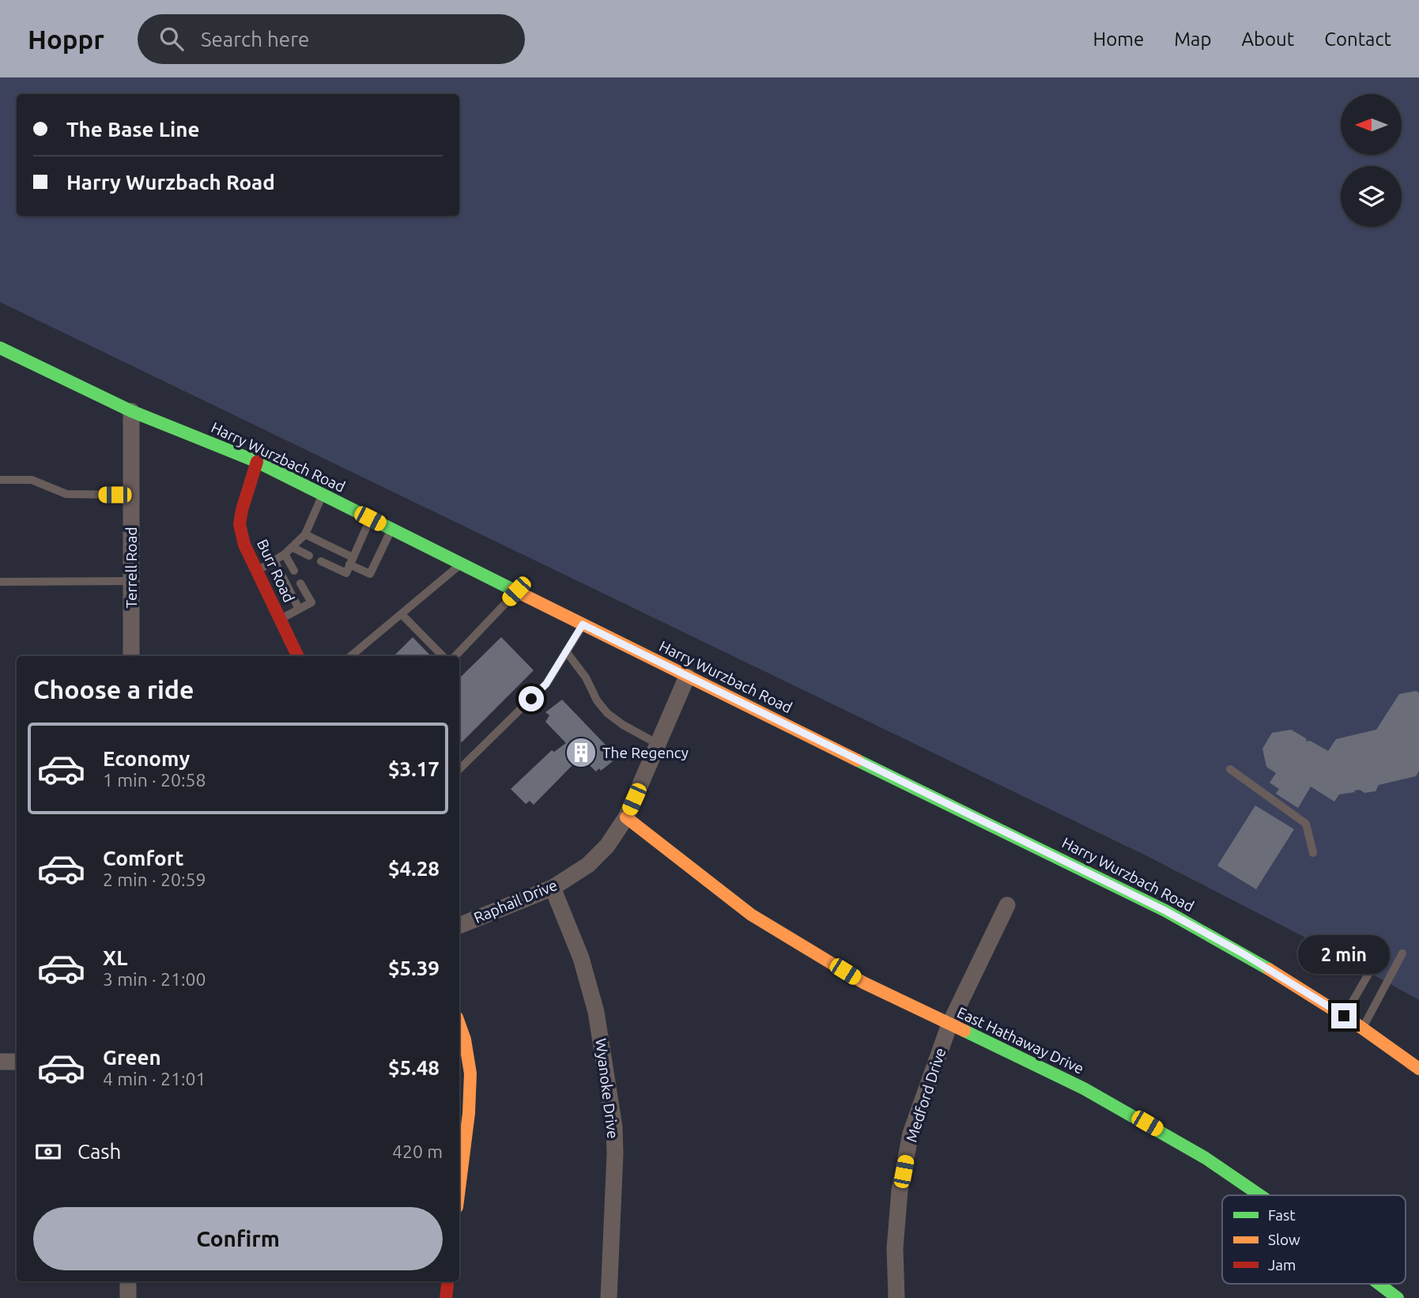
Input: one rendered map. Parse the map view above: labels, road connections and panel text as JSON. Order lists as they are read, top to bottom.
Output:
{
  "streets": {
    "main road": ["Harry Wurzbach Road", "Burr Road", "East Hathaway Drive"],
    "street": [
      "Terrell Road",
      "Raphail Drive",
      "Wyanoke Drive",
      "Medford Drive"
    ]
  },
  "crossings": [
    ["Harry Wurzbach Road", "Terrell Road"],
    ["Harry Wurzbach Road", "Burr Road"],
    ["Harry Wurzbach Road", "Raphail Drive"],
    ["Raphail Drive", "East Hathaway Drive"],
    ["Raphail Drive", "Wyanoke Drive"],
    ["East Hathaway Drive", "Medford Drive"]
  ],
  "places": {
    "building": ["The Regency"]
  },
  "legend": ["Fast", "Slow", "Jam"],
  "north": "left",
  "page": {
    "header": "Hoppr",
    "search": "Search here",
    "nav": [
      "Home",
      "Map",
      "About",
      "Contact"
    ],
    "banner": ["The Base Line", "Harry Wurzbach Road"],
    "heading": "Choose a ride",
    "list": [
      {
        "name": "Economy",
        "note": "1 min · 20:58",
        "value": "$3.17"
      },
      {
        "name": "Comfort",
        "note": "2 min · 20:59",
        "value": "$4.28"
      },
      {
        "name": "XL",
        "note": "3 min · 21:00",
        "value": "$5.39"
      },
      {
        "name": "Green",
        "note": "4 min · 21:01",
        "value": "$5.48"
      }
    ],
    "bubble": "2 min",
    "pay": ["Cash", "420 m"],
    "buttons": "Confirm"
  }
}
